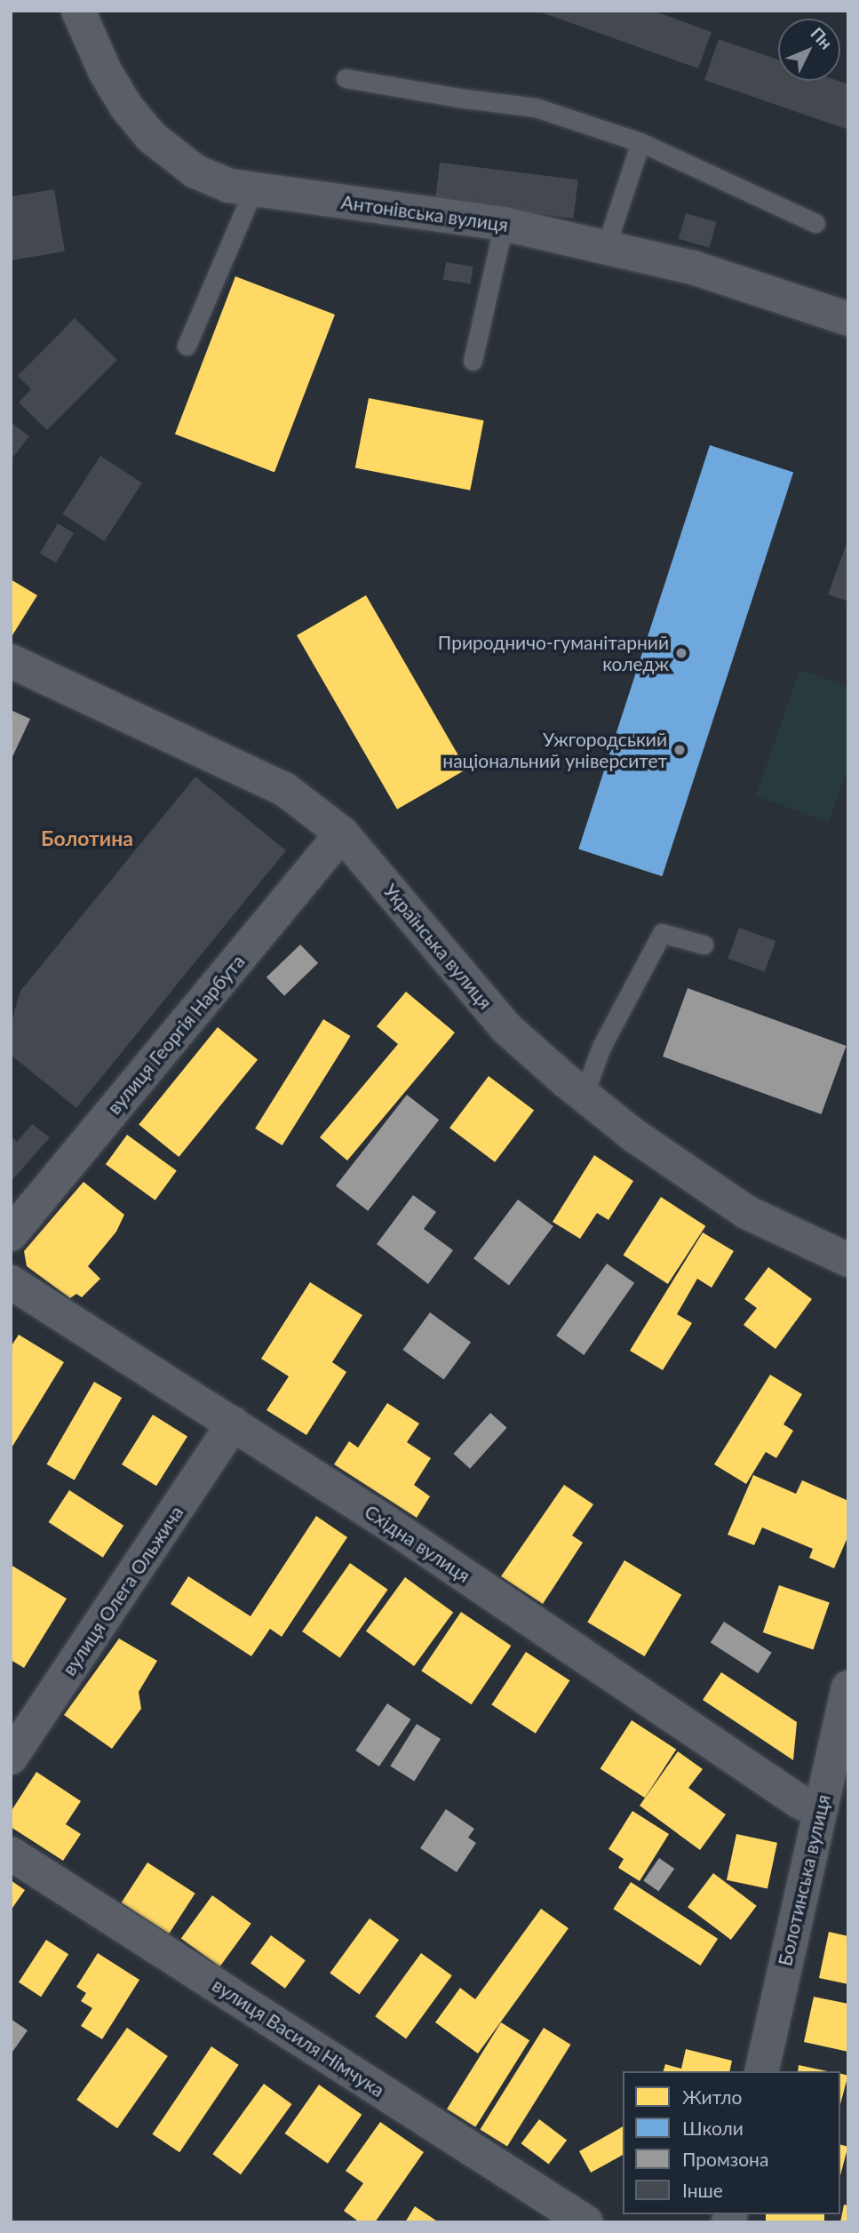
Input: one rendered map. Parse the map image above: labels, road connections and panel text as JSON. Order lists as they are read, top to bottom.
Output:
{
  "streets": {
    "street": [
      "Антонівська вулиця",
      "Українська вулиця",
      "вулиця Георгія Нарбута",
      "Східна вулиця",
      "вулиця Олега Ольжича",
      "Болотинська вулиця",
      "вулиця Василя Німчука"
    ]
  },
  "crossings": [
    ["Українська вулиця", "вулиця Георгія Нарбута"],
    ["Східна вулиця", "вулиця Олега Ольжича"],
    ["Східна вулиця", "Болотинська вулиця"]
  ],
  "districts": ["Болотина"],
  "places": ["Природничо-гуманітарний коледж", "Ужгородський національний університет"],
  "legend": [
    "Житло",
    "Школи",
    "Промзона",
    "Інше"
  ],
  "north": "top right"
}
